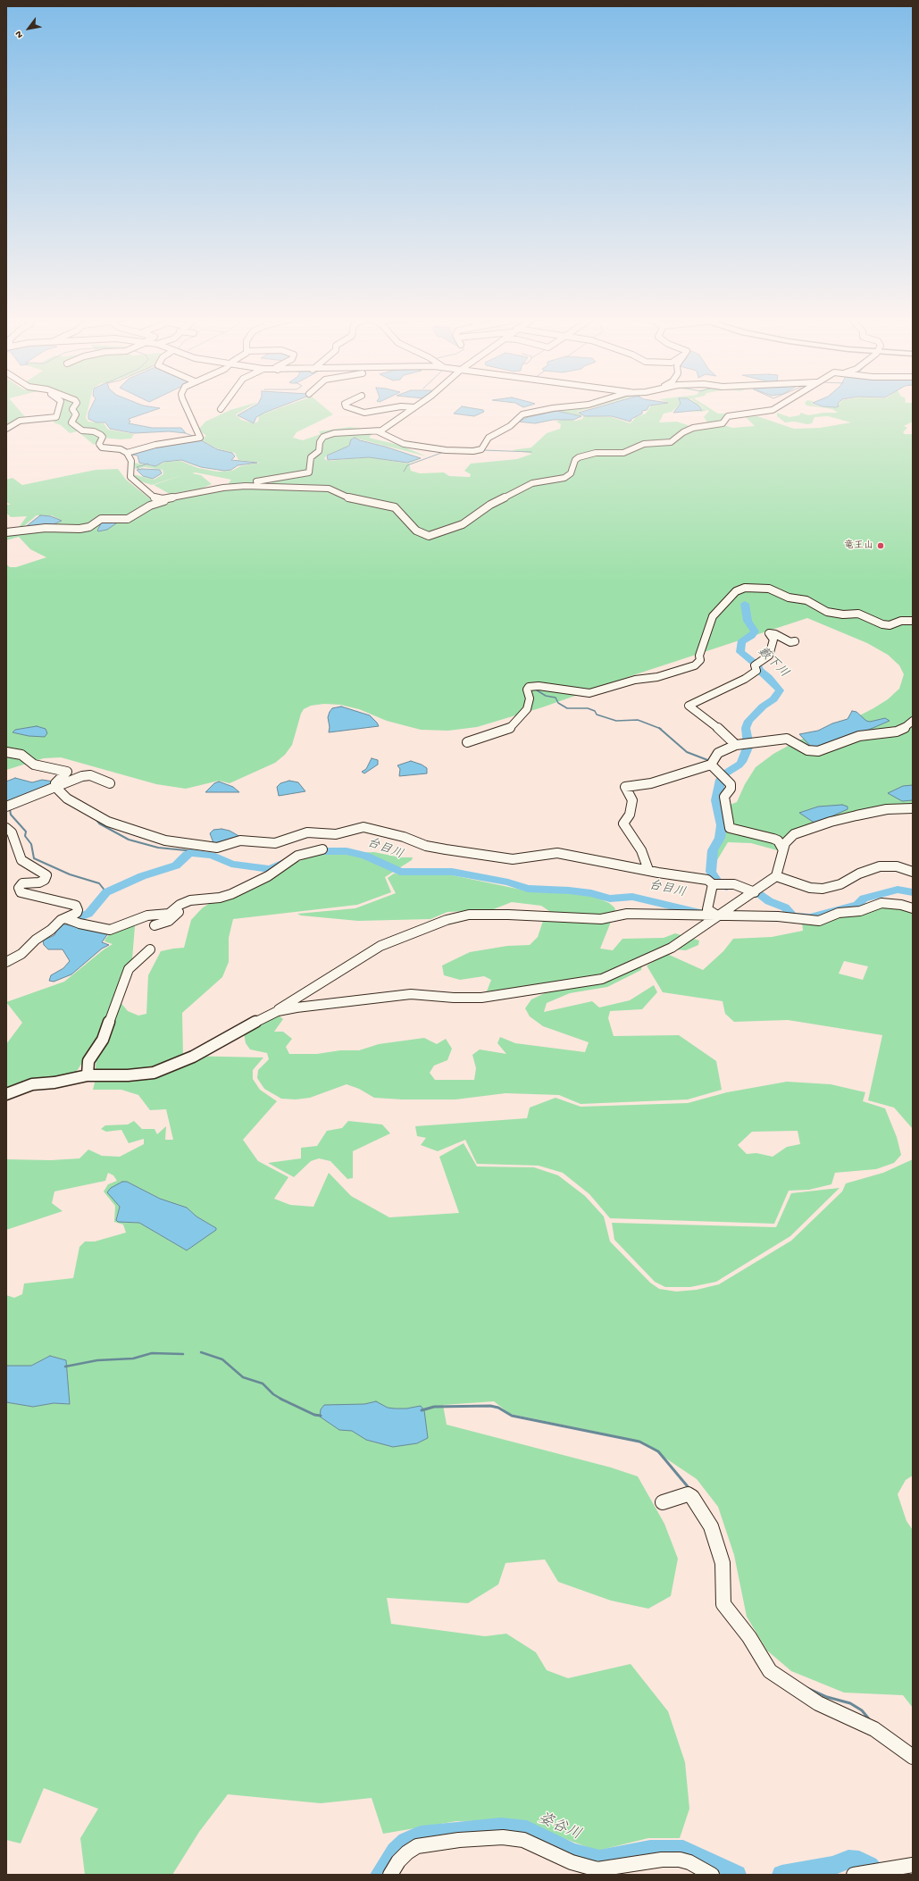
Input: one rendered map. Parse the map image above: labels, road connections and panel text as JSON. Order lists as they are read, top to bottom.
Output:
{
  "water": ["藪下川", "台目川", "姿谷川"],
  "places": ["竜王山"],
  "north": "bottom left"
}
